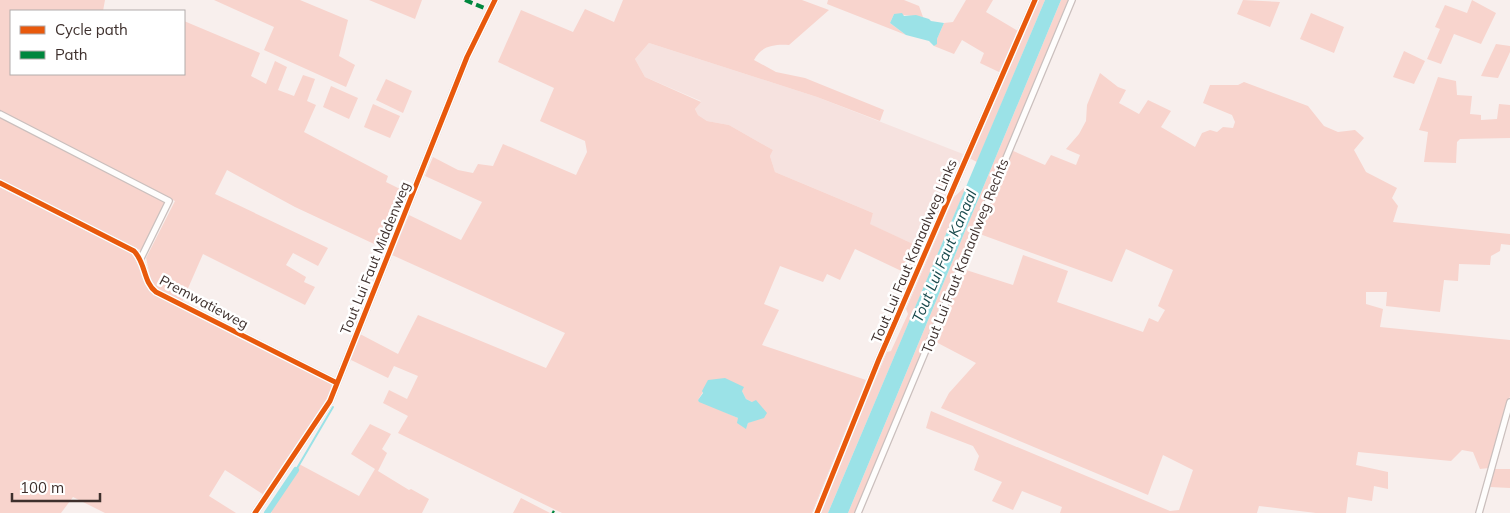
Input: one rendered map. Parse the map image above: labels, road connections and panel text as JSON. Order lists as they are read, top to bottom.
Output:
{
  "streets": {
    "street": [
      "Tout Lui Faut Kanaalweg Links",
      "Tout Lui Faut Kanaalweg Rechts",
      "Tout Lui Faut Middenweg",
      "Premwatieweg"
    ]
  },
  "crossings": [
    ["Tout Lui Faut Middenweg", "Premwatieweg"]
  ],
  "water": ["Tout Lui Faut Kanaal"],
  "legend": ["Cycle path", "Path"],
  "scale_bar": "100 m"
}
